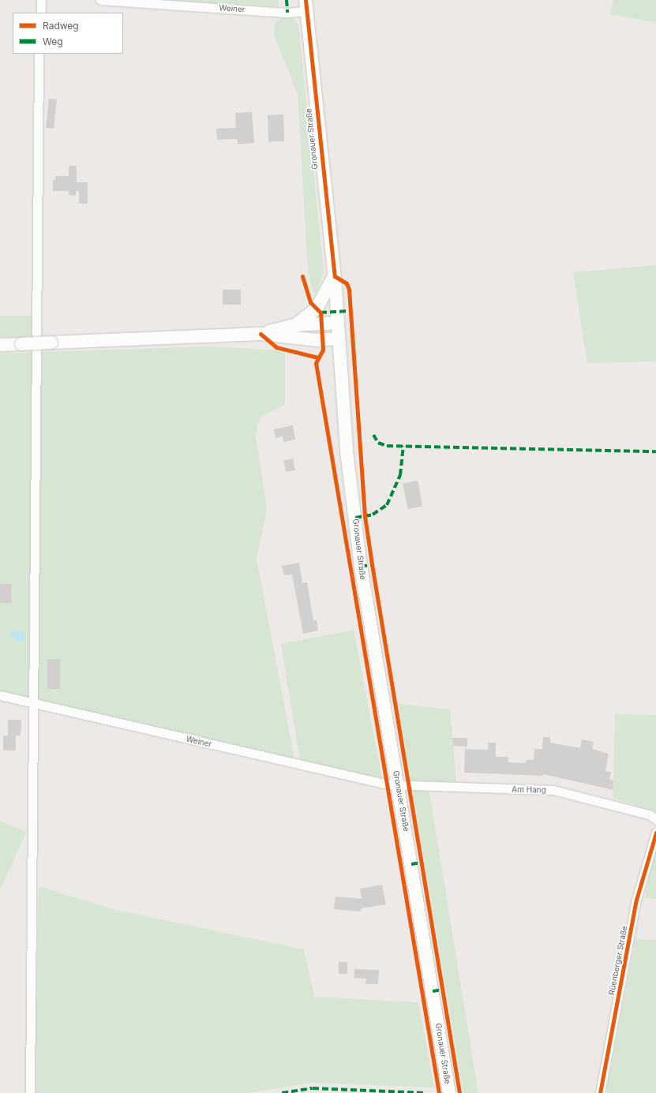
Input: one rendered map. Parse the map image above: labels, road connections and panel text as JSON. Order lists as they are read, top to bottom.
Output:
{
  "streets": {
    "main road": ["Gronauer Straße"],
    "street": ["Weiner", "Am Hang", "Rüenberger Straße"]
  },
  "crossings": [
    ["Weiner", "Gronauer Straße"],
    ["Weiner", "Am Hang"],
    ["Gronauer Straße", "Am Hang"]
  ],
  "legend": ["Radweg", "Weg"]
}
